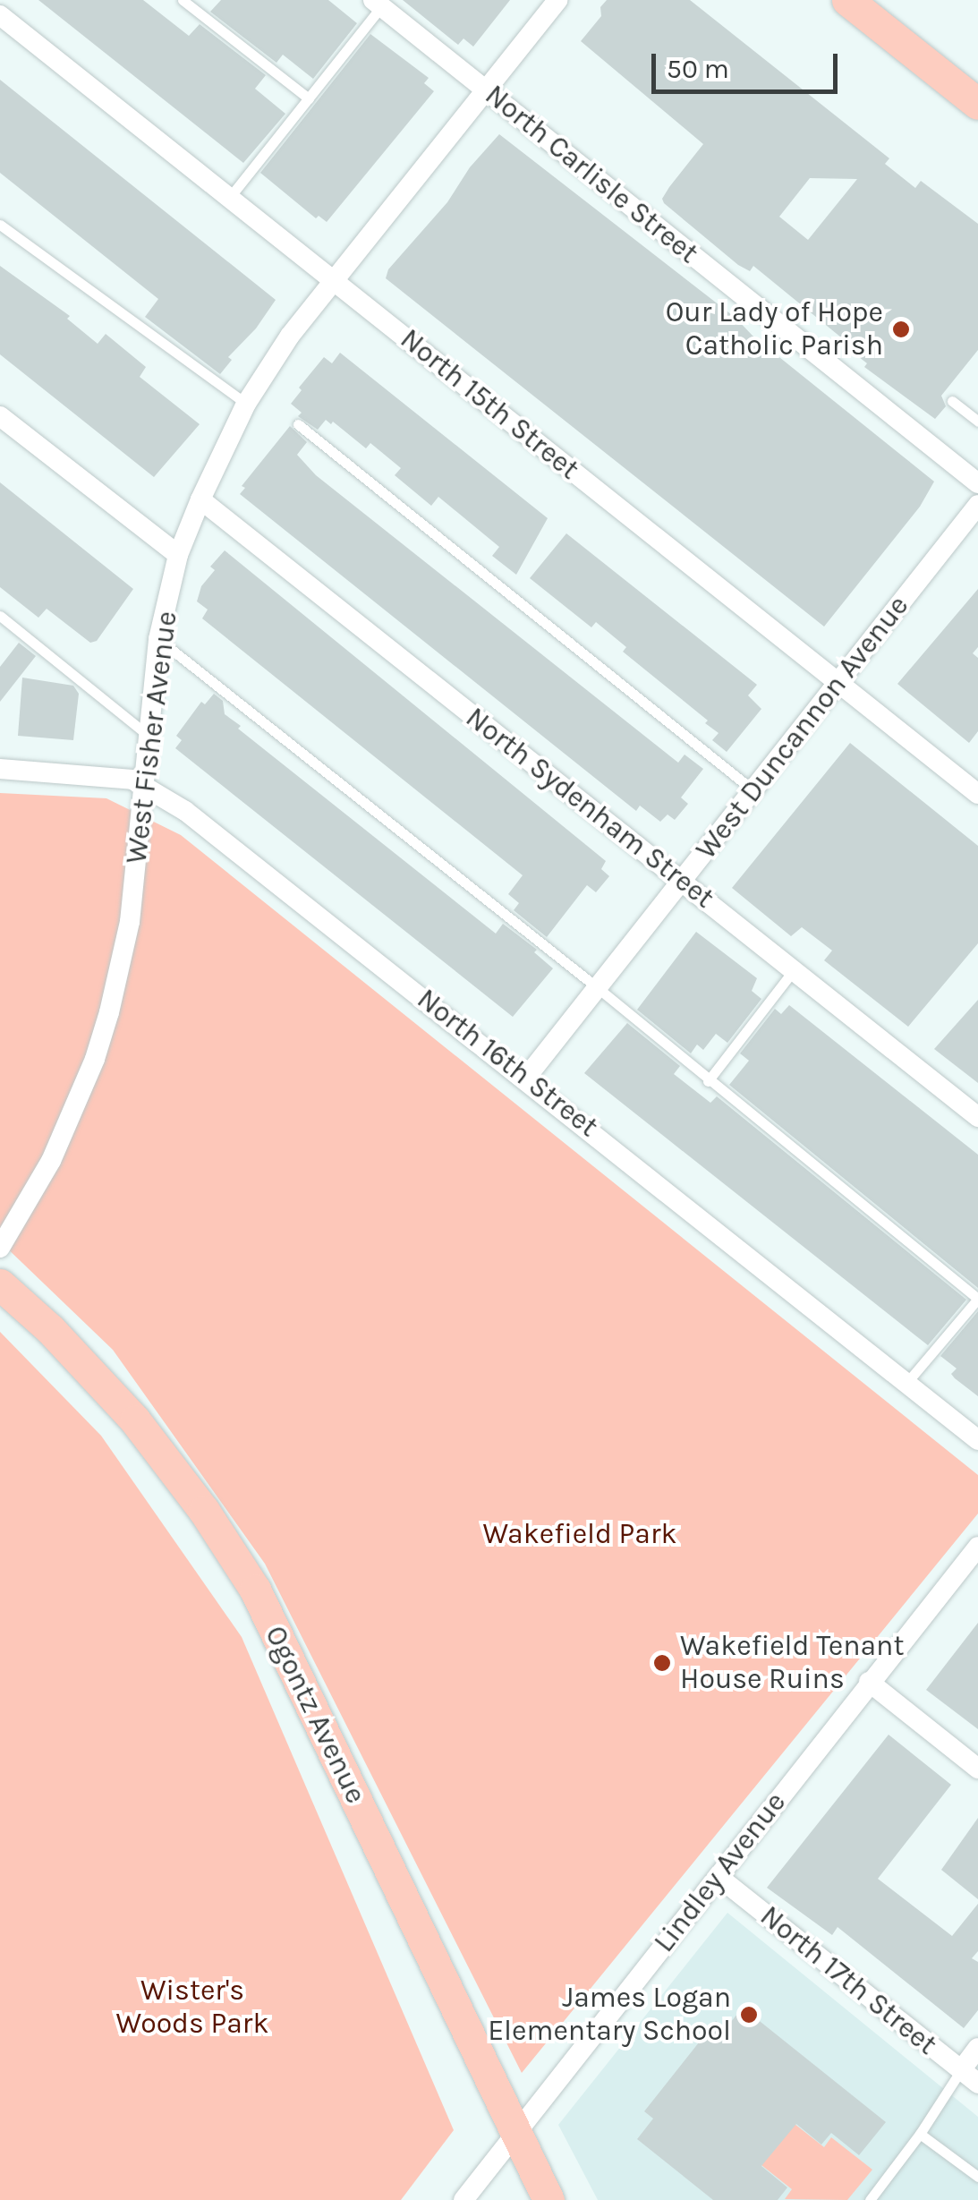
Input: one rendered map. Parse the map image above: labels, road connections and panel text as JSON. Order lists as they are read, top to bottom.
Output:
{
  "streets": {
    "main road": ["Ogontz Avenue"],
    "street": [
      "North Carlisle Street",
      "North 15th Street",
      "West Duncannon Avenue",
      "West Fisher Avenue",
      "North Sydenham Street",
      "North 16th Street",
      "Lindley Avenue",
      "North 17th Street"
    ]
  },
  "crossings": [
    ["North Carlisle Street", "West Fisher Avenue"],
    ["North 15th Street", "West Duncannon Avenue"],
    ["North 15th Street", "West Fisher Avenue"],
    ["West Duncannon Avenue", "North Sydenham Street"],
    ["West Duncannon Avenue", "North 16th Street"],
    ["West Fisher Avenue", "North Sydenham Street"],
    ["West Fisher Avenue", "North 16th Street"],
    ["Ogontz Avenue", "Lindley Avenue"],
    ["Lindley Avenue", "North 17th Street"]
  ],
  "parks": ["Wakefield Park", "Wister's Woods Park"],
  "places": ["Our Lady of Hope Catholic Parish", "Wakefield Tenant House Ruins", "James Logan Elementary School"],
  "scale_bar": "50 m"
}
